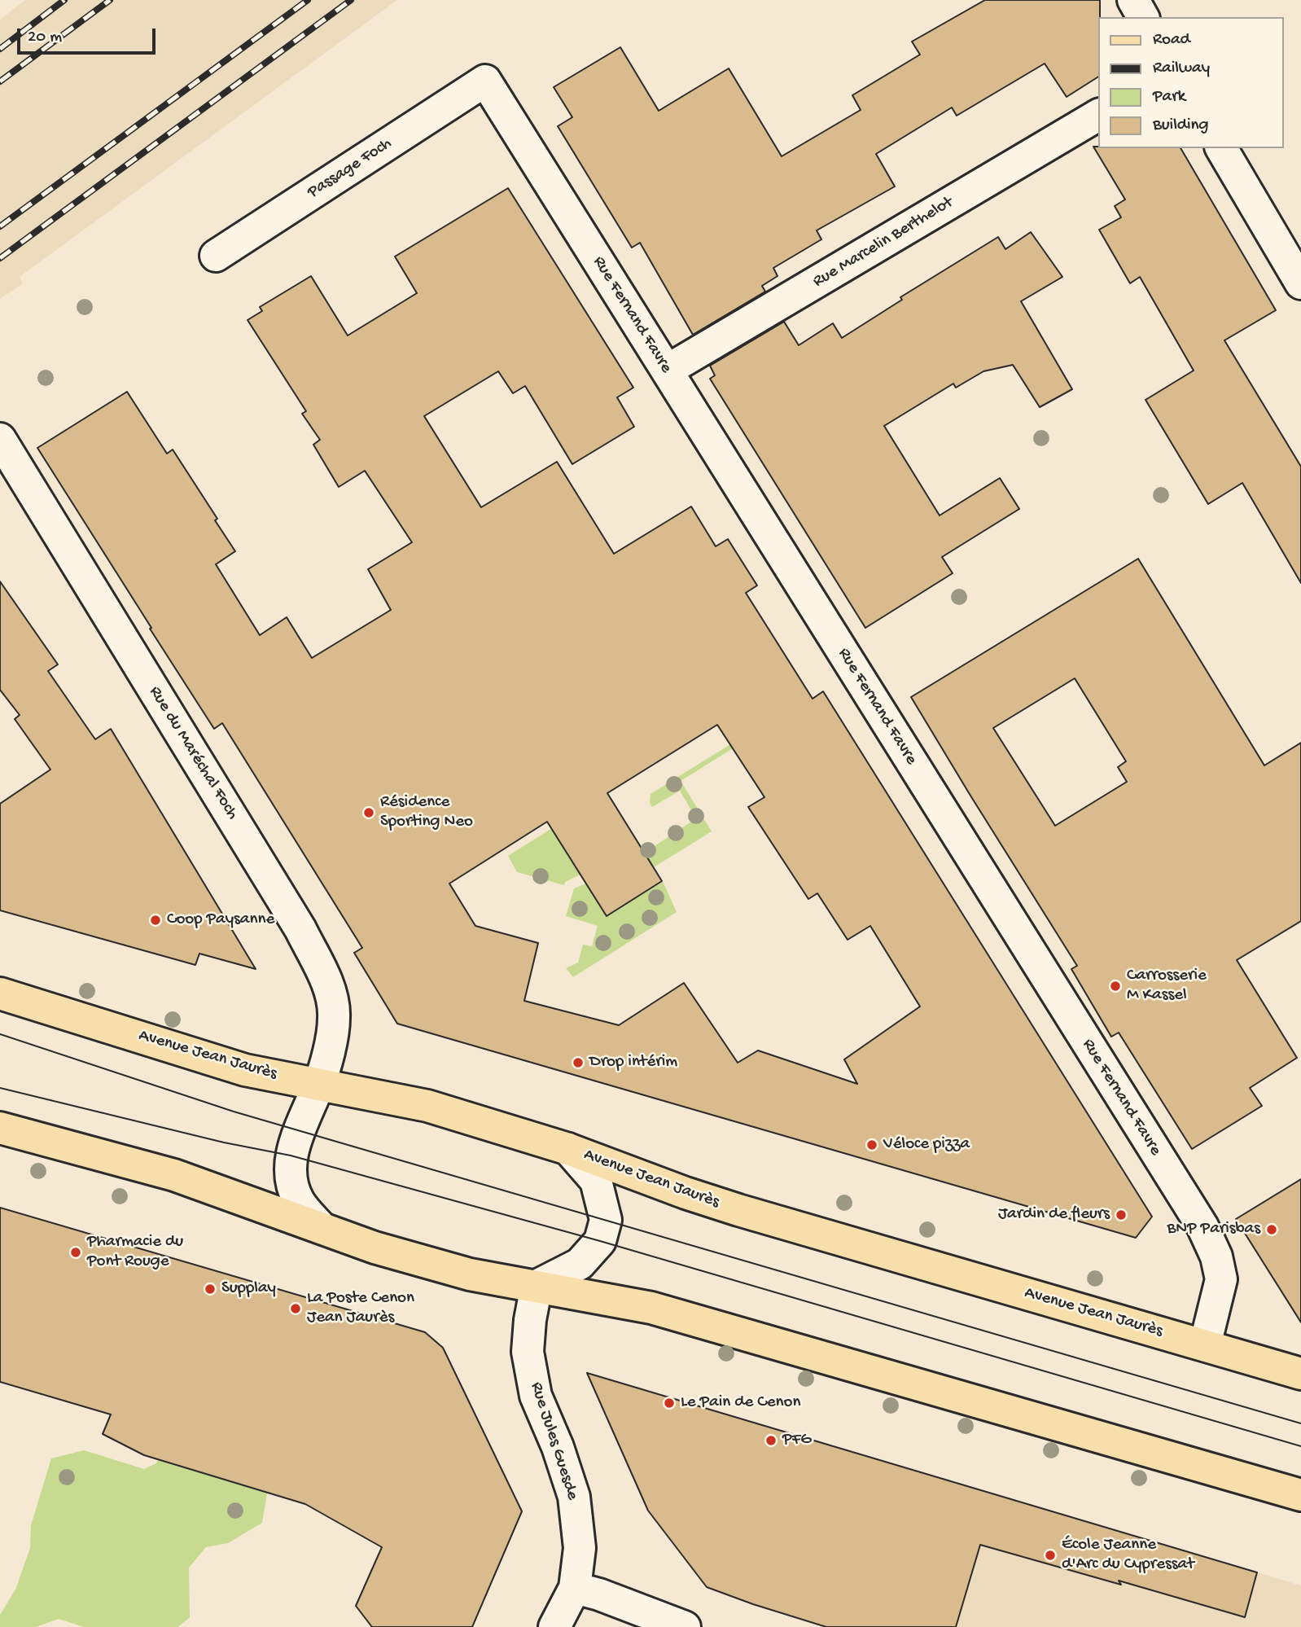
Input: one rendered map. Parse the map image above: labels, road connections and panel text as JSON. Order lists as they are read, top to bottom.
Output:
{
  "streets": {
    "main road": ["Avenue Jean Jaurès"],
    "street": [
      "Passage Foch",
      "Rue Marcelin Berthelot",
      "Rue Fernand Favre",
      "Rue du Maréchal Foch",
      "Rue Jules Guesde"
    ]
  },
  "crossings": [
    ["Passage Foch", "Rue Fernand Favre"],
    ["Rue Marcelin Berthelot", "Rue Fernand Favre"],
    ["Rue Fernand Favre", "Avenue Jean Jaurès"],
    ["Rue du Maréchal Foch", "Avenue Jean Jaurès"]
  ],
  "places": [
    "Résidence Sporting Neo",
    "Coop Paysanne",
    "Carrosserie M Kassel",
    "Drop intérim",
    "Véloce pizza",
    "Jardin de fleurs",
    "BNP Parisbas",
    "Pharmacie du Pont Rouge",
    "Supplay",
    "La Poste Cenon Jean Jaurès",
    "Le Pain de Cenon",
    "PFG",
    "École Jeanne d'Arc du Cypressat"
  ],
  "legend": [
    "Road",
    "Railway",
    "Park",
    "Building"
  ],
  "scale_bar": "20 m"
}
